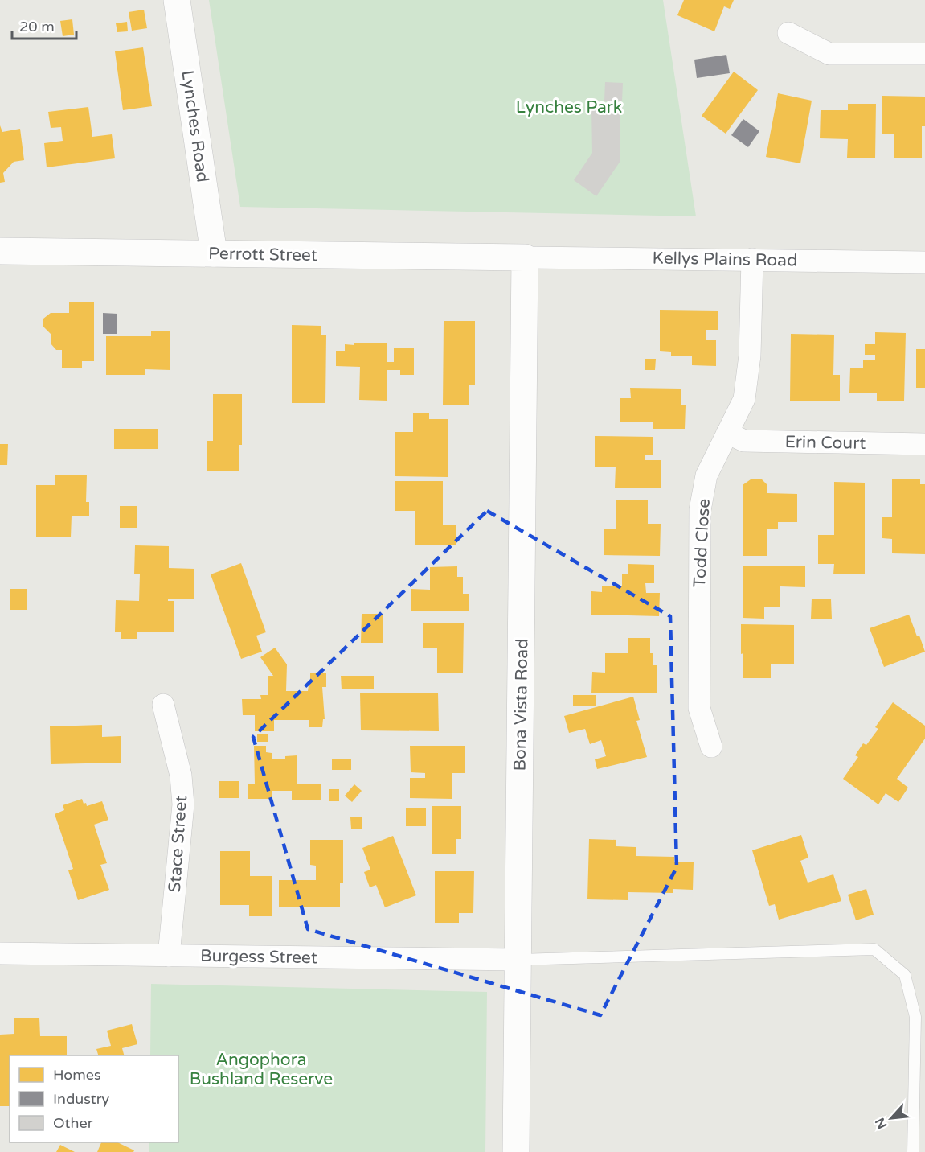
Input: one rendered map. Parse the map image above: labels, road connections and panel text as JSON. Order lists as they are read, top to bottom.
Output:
{
  "streets": {
    "street": [
      "Lynches Road",
      "Perrott Street",
      "Kellys Plains Road",
      "Erin Court",
      "Todd Close",
      "Bona Vista Road",
      "Stace Street",
      "Burgess Street"
    ]
  },
  "crossings": [
    ["Lynches Road", "Perrott Street"],
    ["Perrott Street", "Kellys Plains Road"],
    ["Perrott Street", "Bona Vista Road"],
    ["Kellys Plains Road", "Todd Close"],
    ["Kellys Plains Road", "Bona Vista Road"],
    ["Erin Court", "Todd Close"],
    ["Bona Vista Road", "Burgess Street"],
    ["Stace Street", "Burgess Street"]
  ],
  "parks": ["Lynches Park", "Angophora Bushland Reserve"],
  "legend": ["Homes", "Industry", "Other"],
  "scale_bar": "20 m",
  "north": "bottom left"
}
